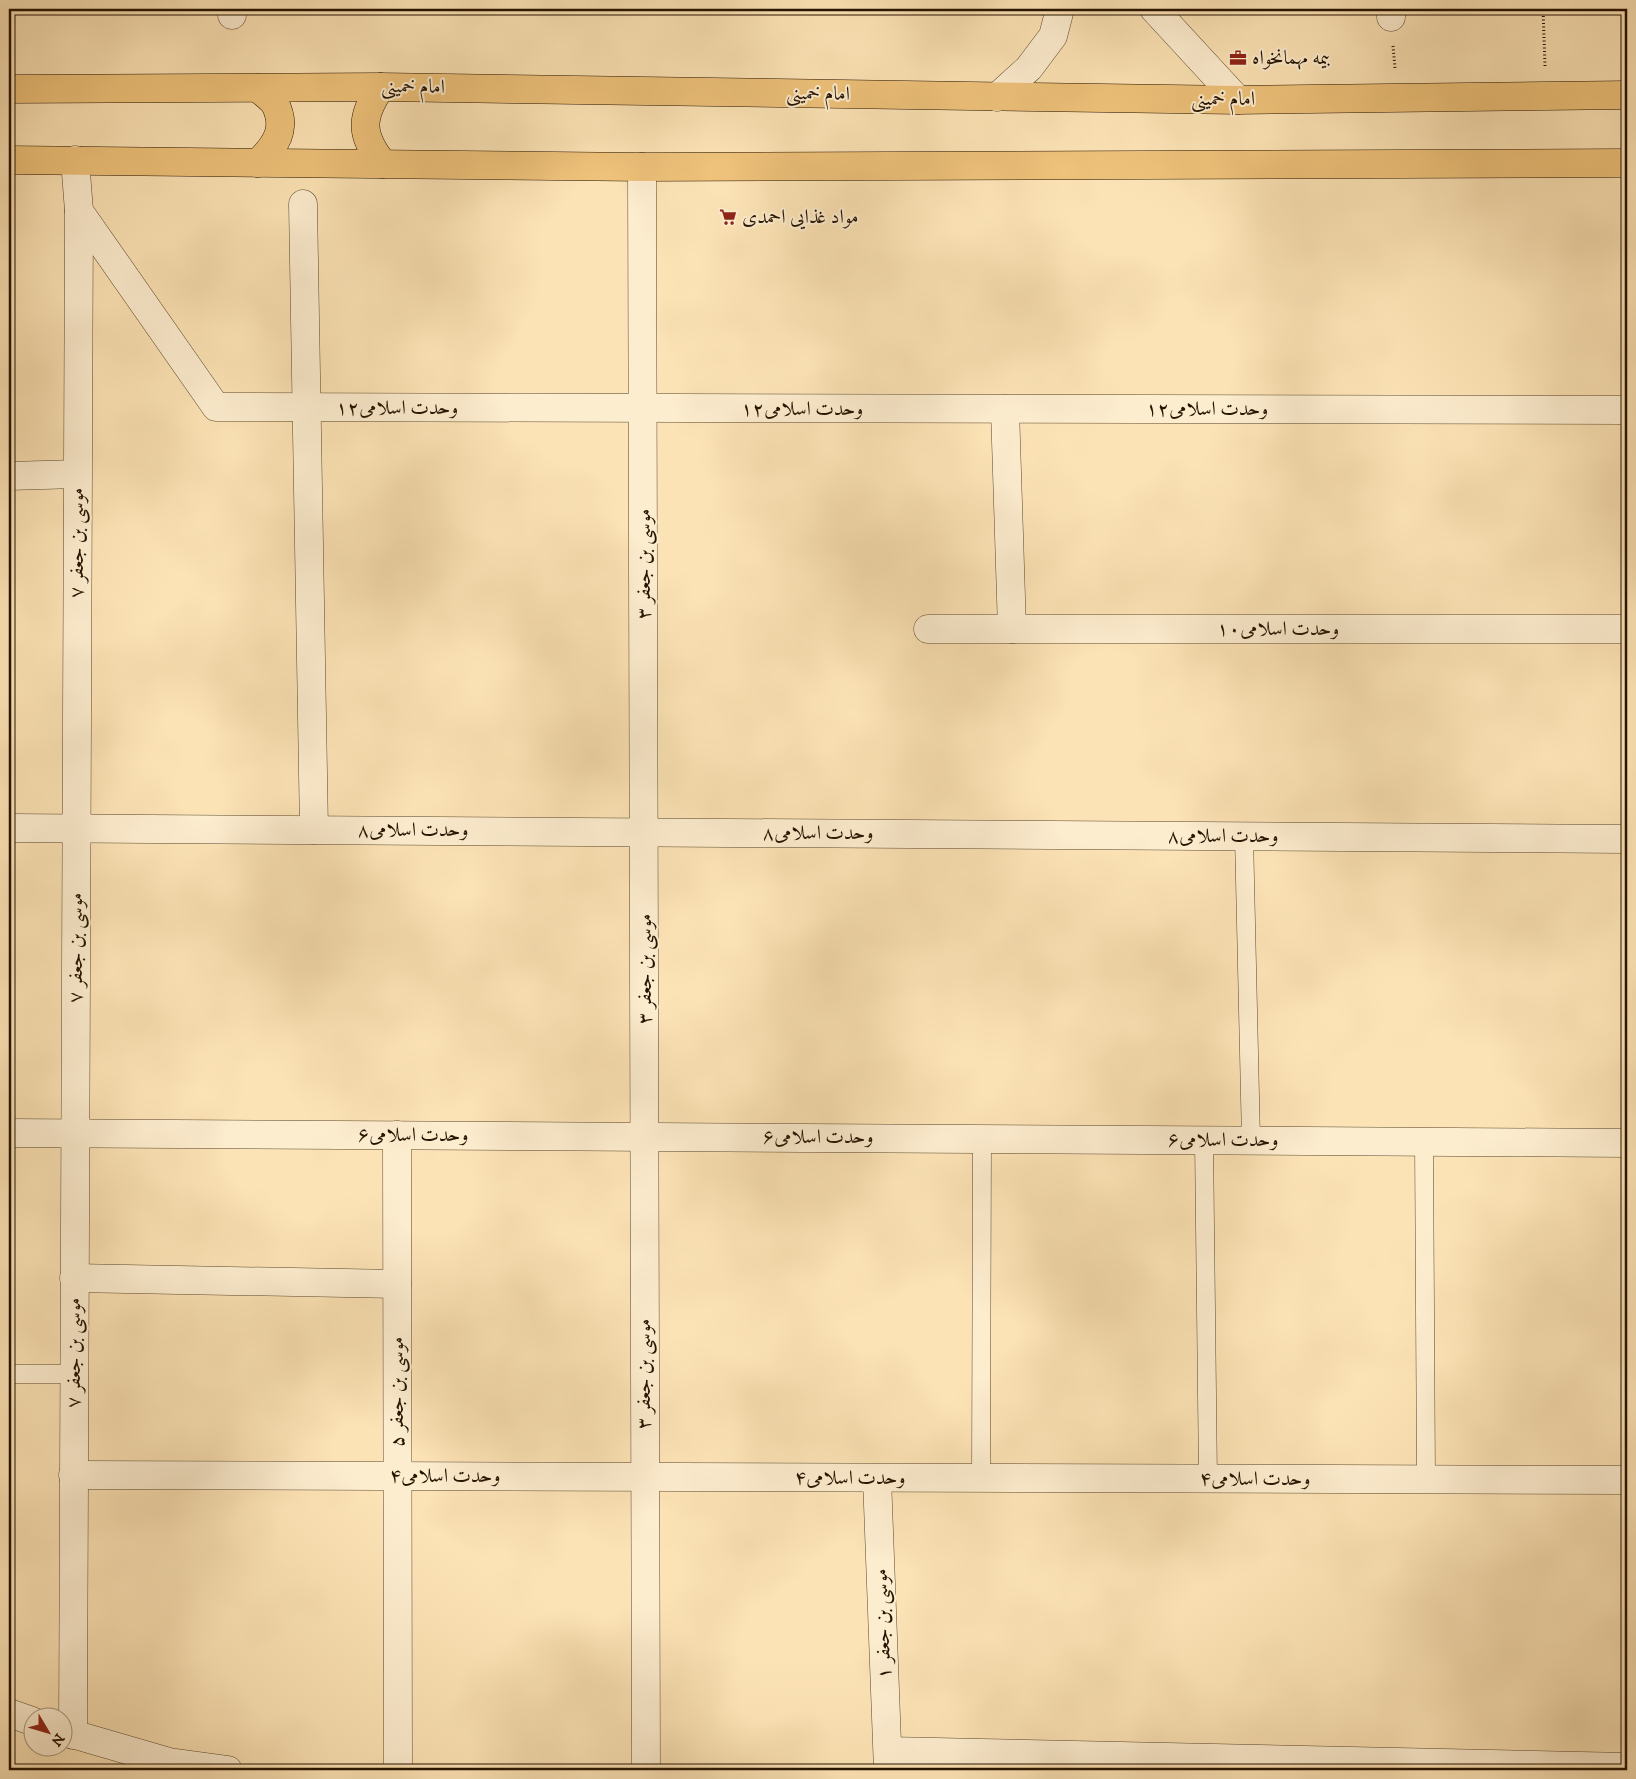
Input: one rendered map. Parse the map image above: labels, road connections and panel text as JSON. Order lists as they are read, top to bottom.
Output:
{
  "streets": {
    "main road": ["امام خمینی"],
    "street": [
      "وحدت اسلامی۱۲",
      "موسی بن جعفر ۷",
      "موسی بن جعفر ۳",
      "وحدت اسلامی۱۰",
      "وحدت اسلامی۸",
      "وحدت اسلامی۶",
      "موسی بن جعفر ۵",
      "وحدت اسلامی۴",
      "موسی بن جعفر ۱"
    ]
  },
  "crossings": [
    ["وحدت اسلامی۱۲", "موسی بن جعفر ۷"],
    ["وحدت اسلامی۱۲", "موسی بن جعفر ۳"],
    ["موسی بن جعفر ۷", "وحدت اسلامی۸"],
    ["موسی بن جعفر ۷", "وحدت اسلامی۶"],
    ["موسی بن جعفر ۷", "وحدت اسلامی۴"],
    ["موسی بن جعفر ۳", "وحدت اسلامی۸"],
    ["موسی بن جعفر ۳", "وحدت اسلامی۶"],
    ["موسی بن جعفر ۳", "وحدت اسلامی۴"],
    ["وحدت اسلامی۶", "موسی بن جعفر ۵"],
    ["موسی بن جعفر ۵", "وحدت اسلامی۴"],
    ["وحدت اسلامی۴", "موسی بن جعفر ۱"]
  ],
  "places": {
    "office": ["بیمه مهمانخواه"],
    "supermarket": ["مواد غذایی احمدی"]
  },
  "north": "bottom right"
}
